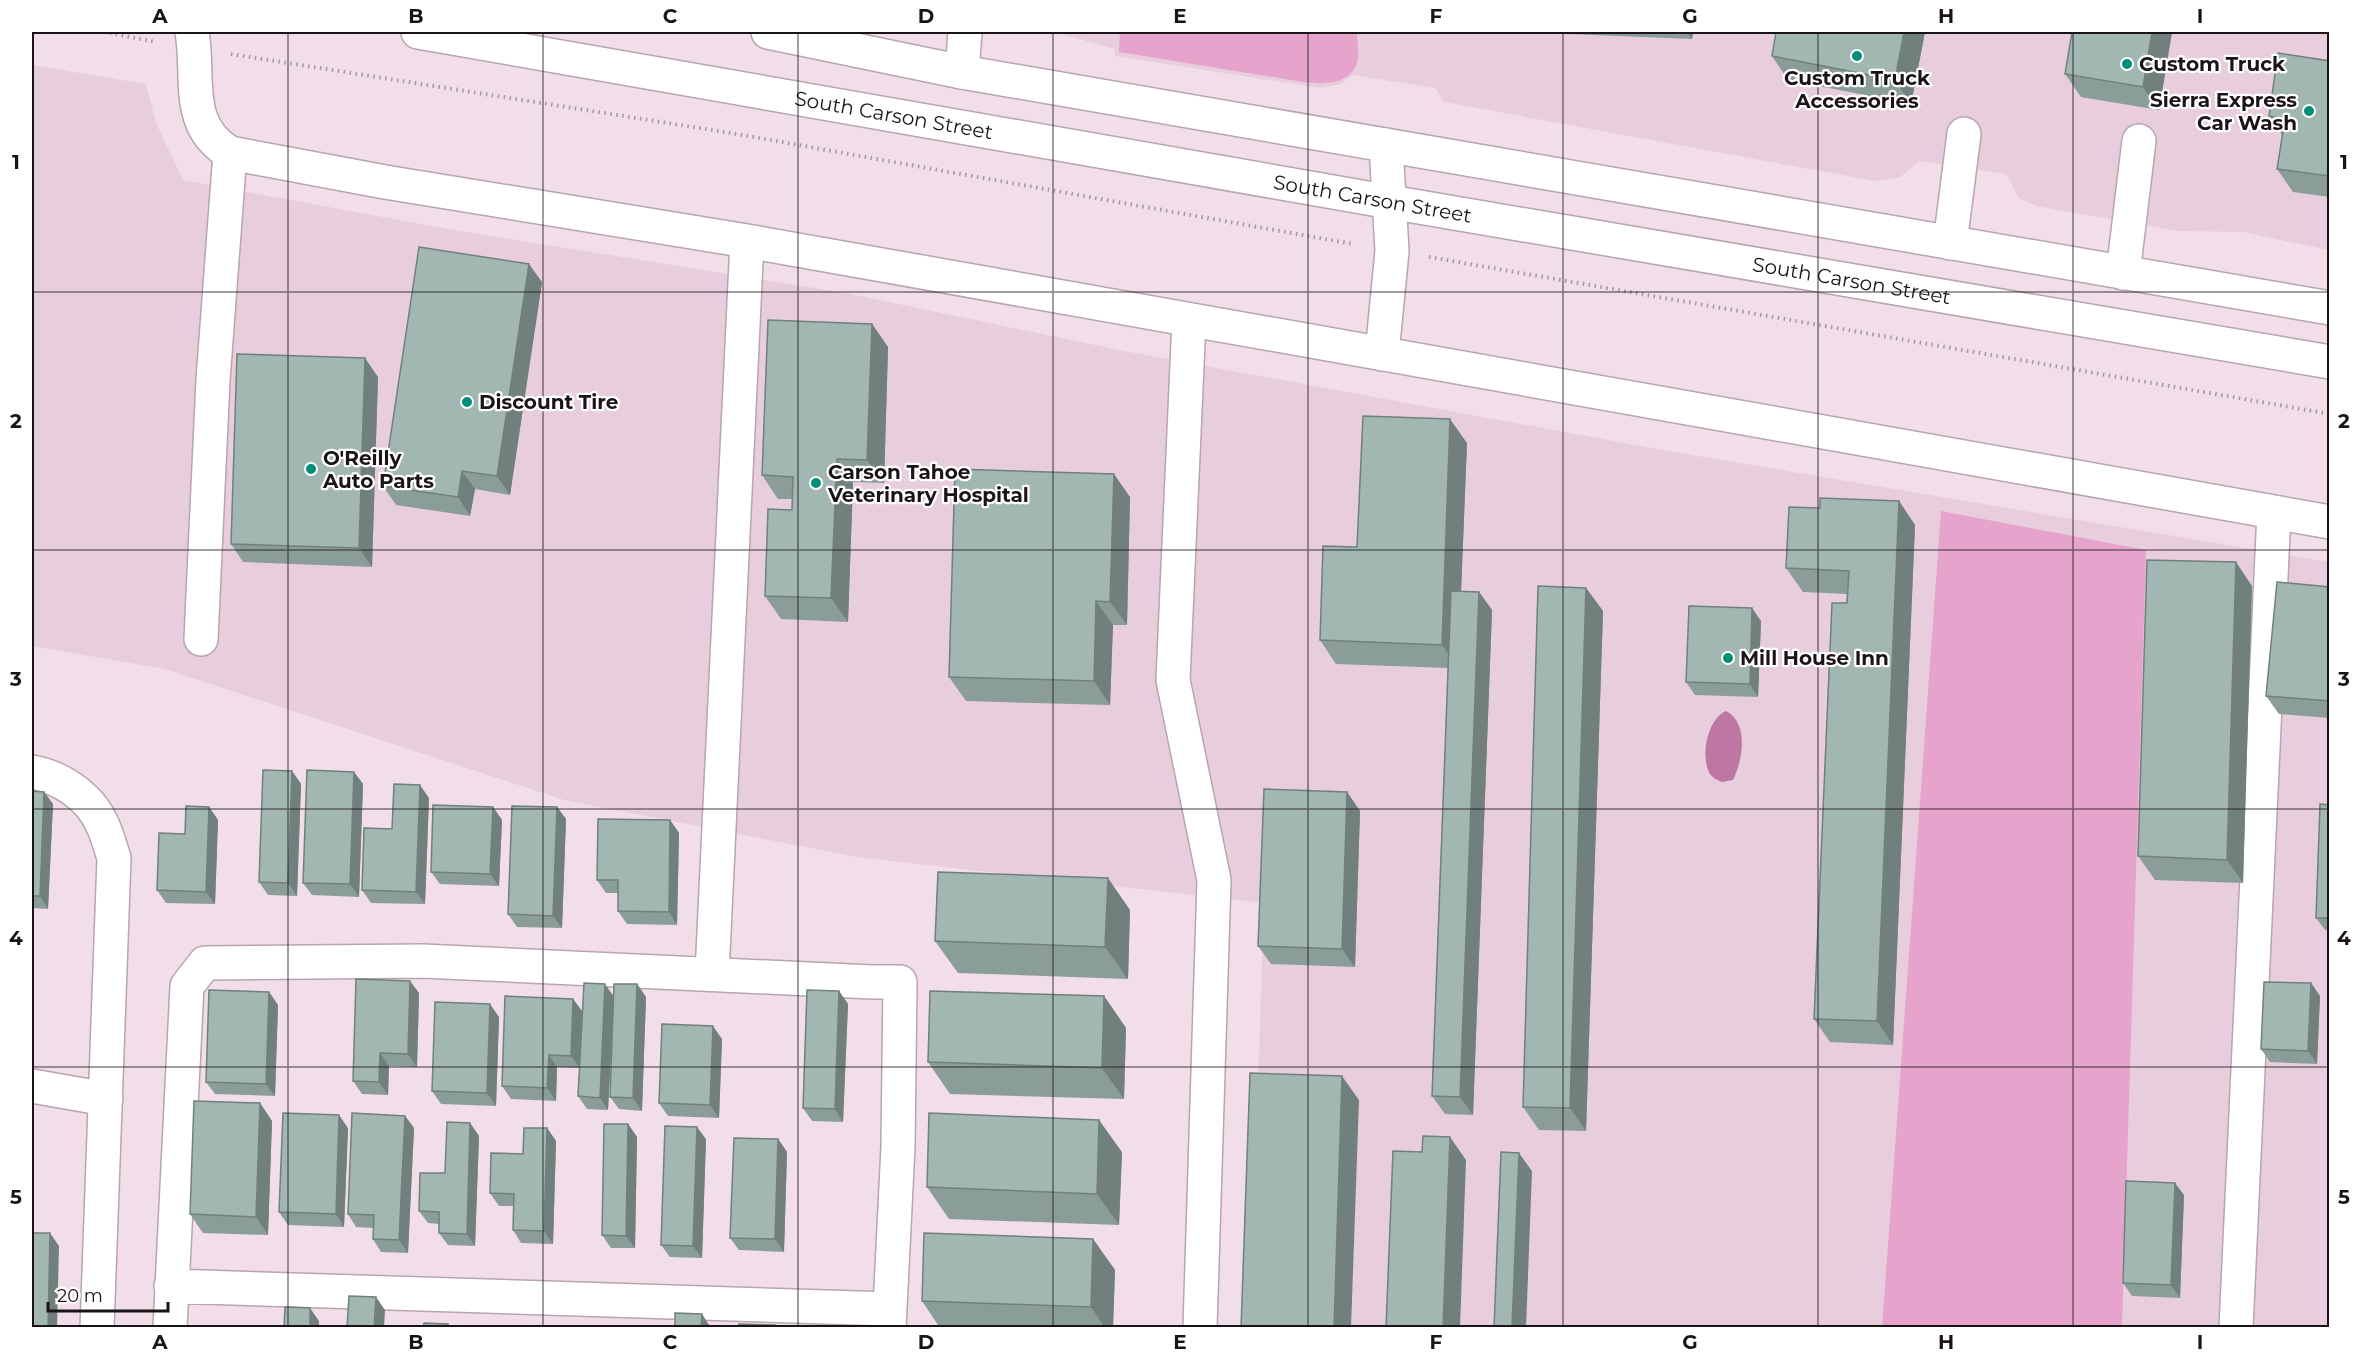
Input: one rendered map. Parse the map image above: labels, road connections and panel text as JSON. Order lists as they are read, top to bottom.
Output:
{
  "streets": {
    "street": ["South Carson Street"]
  },
  "places": [
    "Custom Truck Accessories",
    "Custom Truck",
    "Sierra Express Car Wash",
    "Discount Tire",
    "O'Reilly Auto Parts",
    "Carson Tahoe Veterinary Hospital",
    "Mill House Inn"
  ],
  "scale_bar": "20 m",
  "grid": {
    "columns": [
      "A",
      "B",
      "C",
      "D",
      "E",
      "F",
      "G",
      "H",
      "I"
    ],
    "rows": [
      "1",
      "2",
      "3",
      "4",
      "5"
    ]
  }
}
